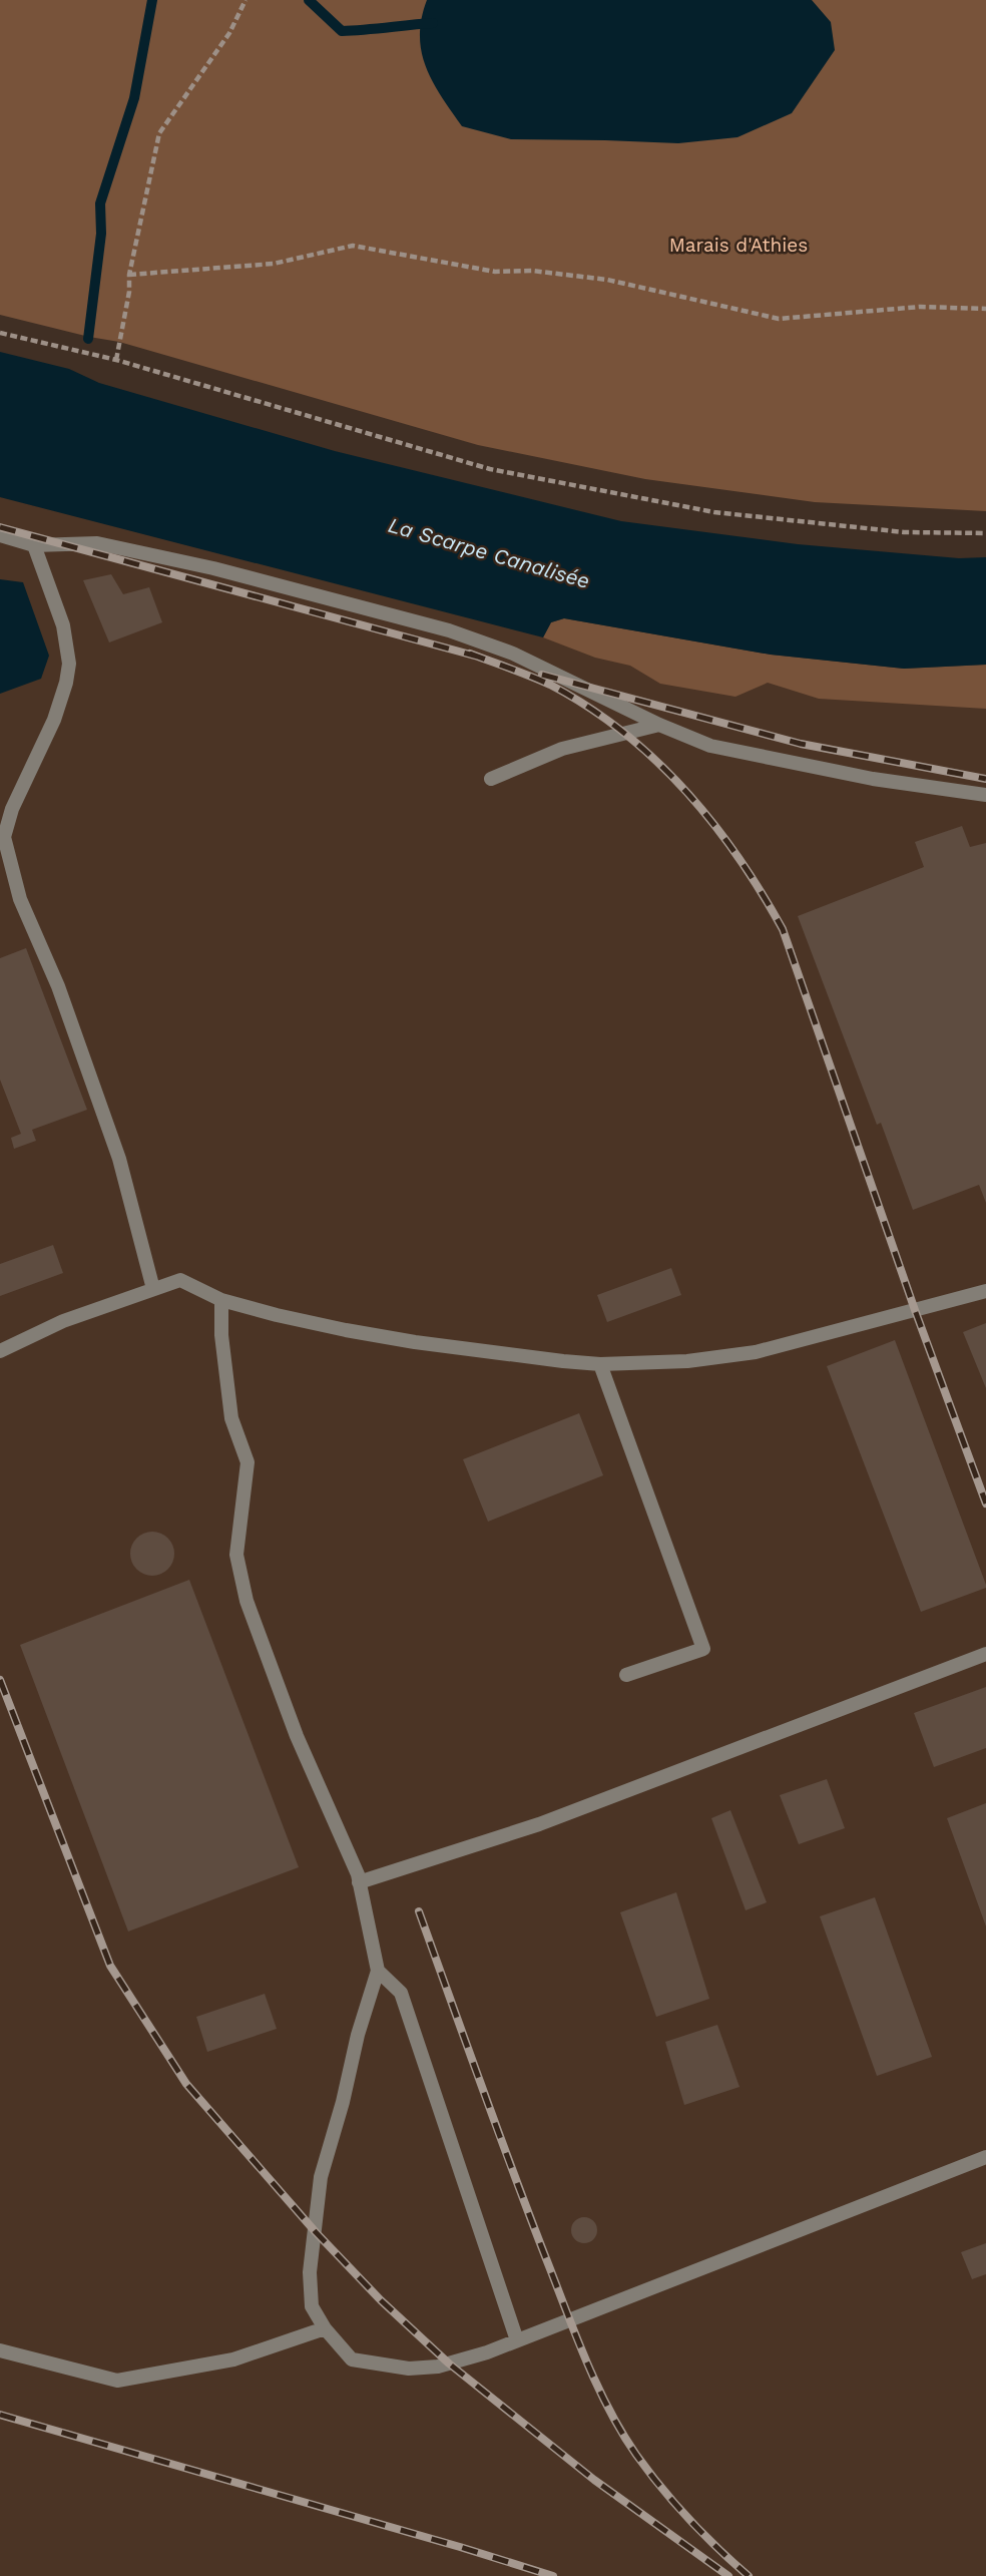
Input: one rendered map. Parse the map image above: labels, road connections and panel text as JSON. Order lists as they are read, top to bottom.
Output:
{
  "water": ["La Scarpe Canalisée"],
  "parks": ["Marais d'Athies"]
}
